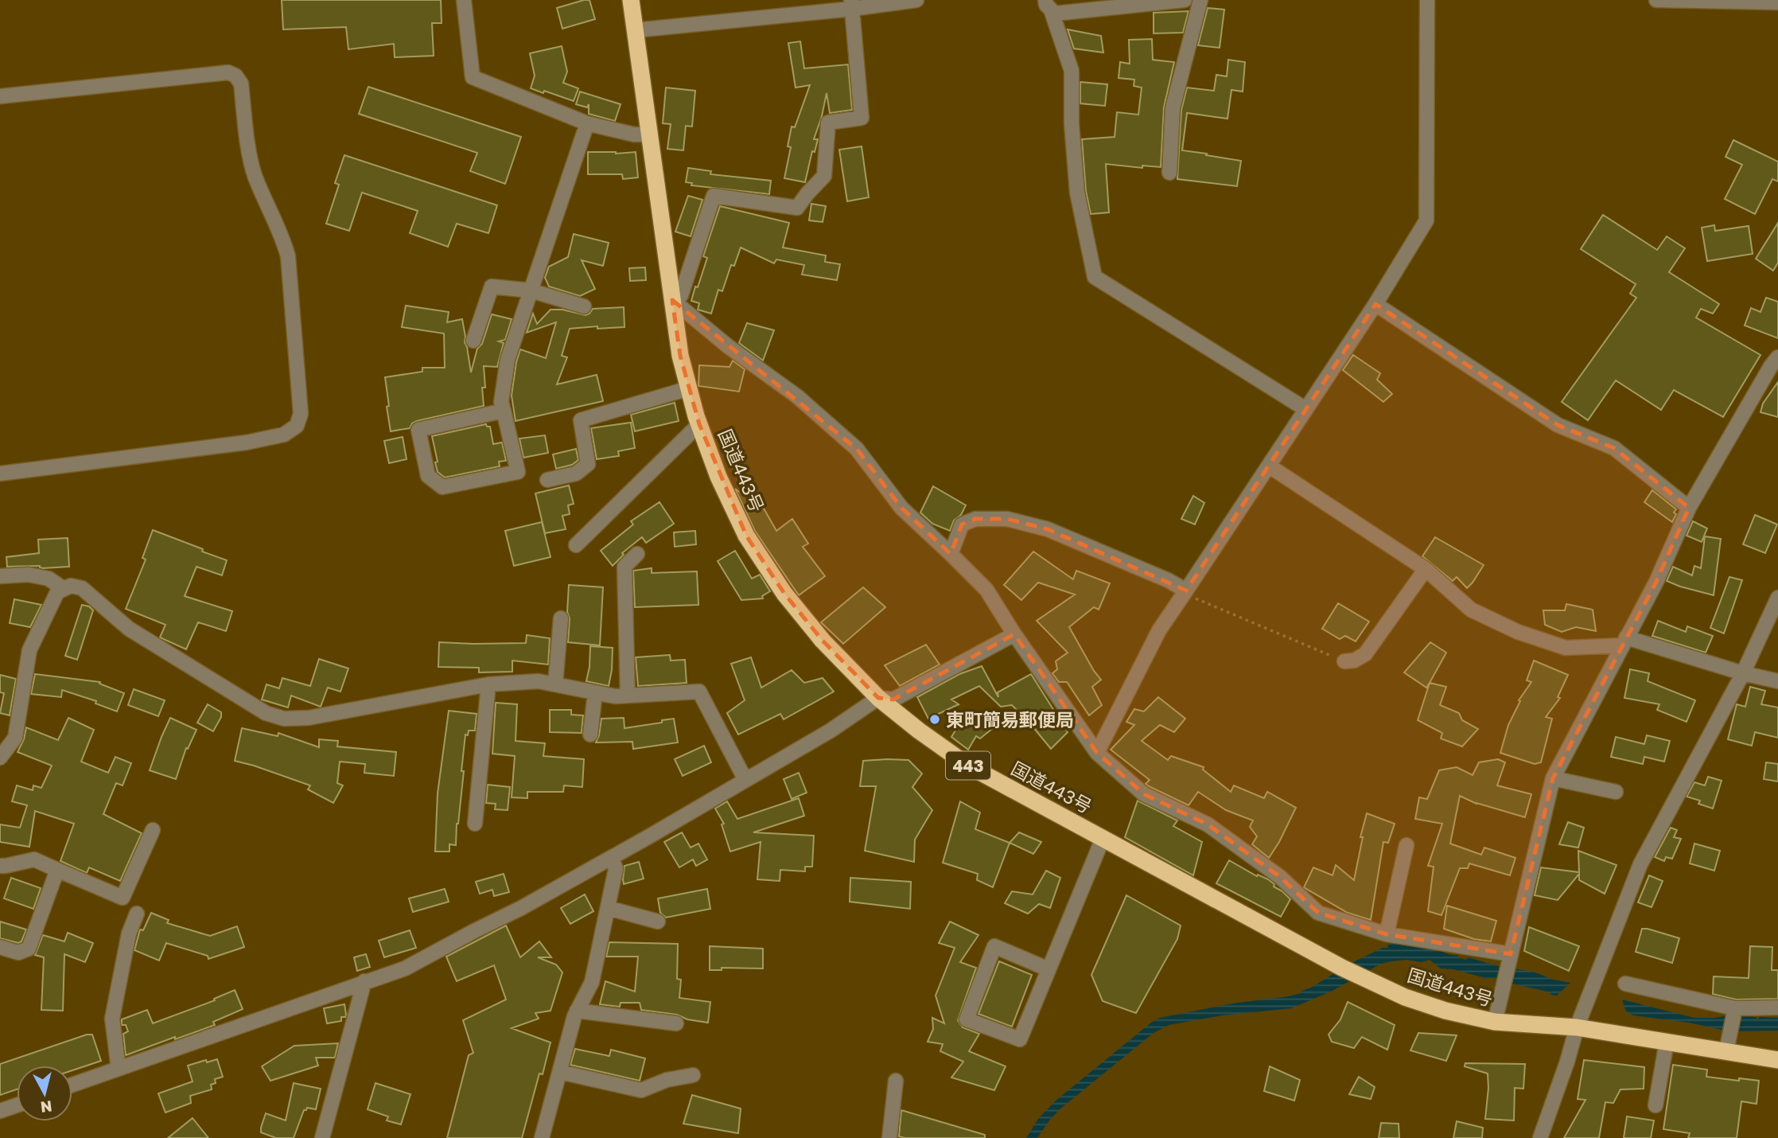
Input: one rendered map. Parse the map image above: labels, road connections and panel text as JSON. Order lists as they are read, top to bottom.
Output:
{
  "streets": {
    "highway": ["国道443号", "443"]
  },
  "places": ["東町簡易郵便局"],
  "north": "bottom"
}
